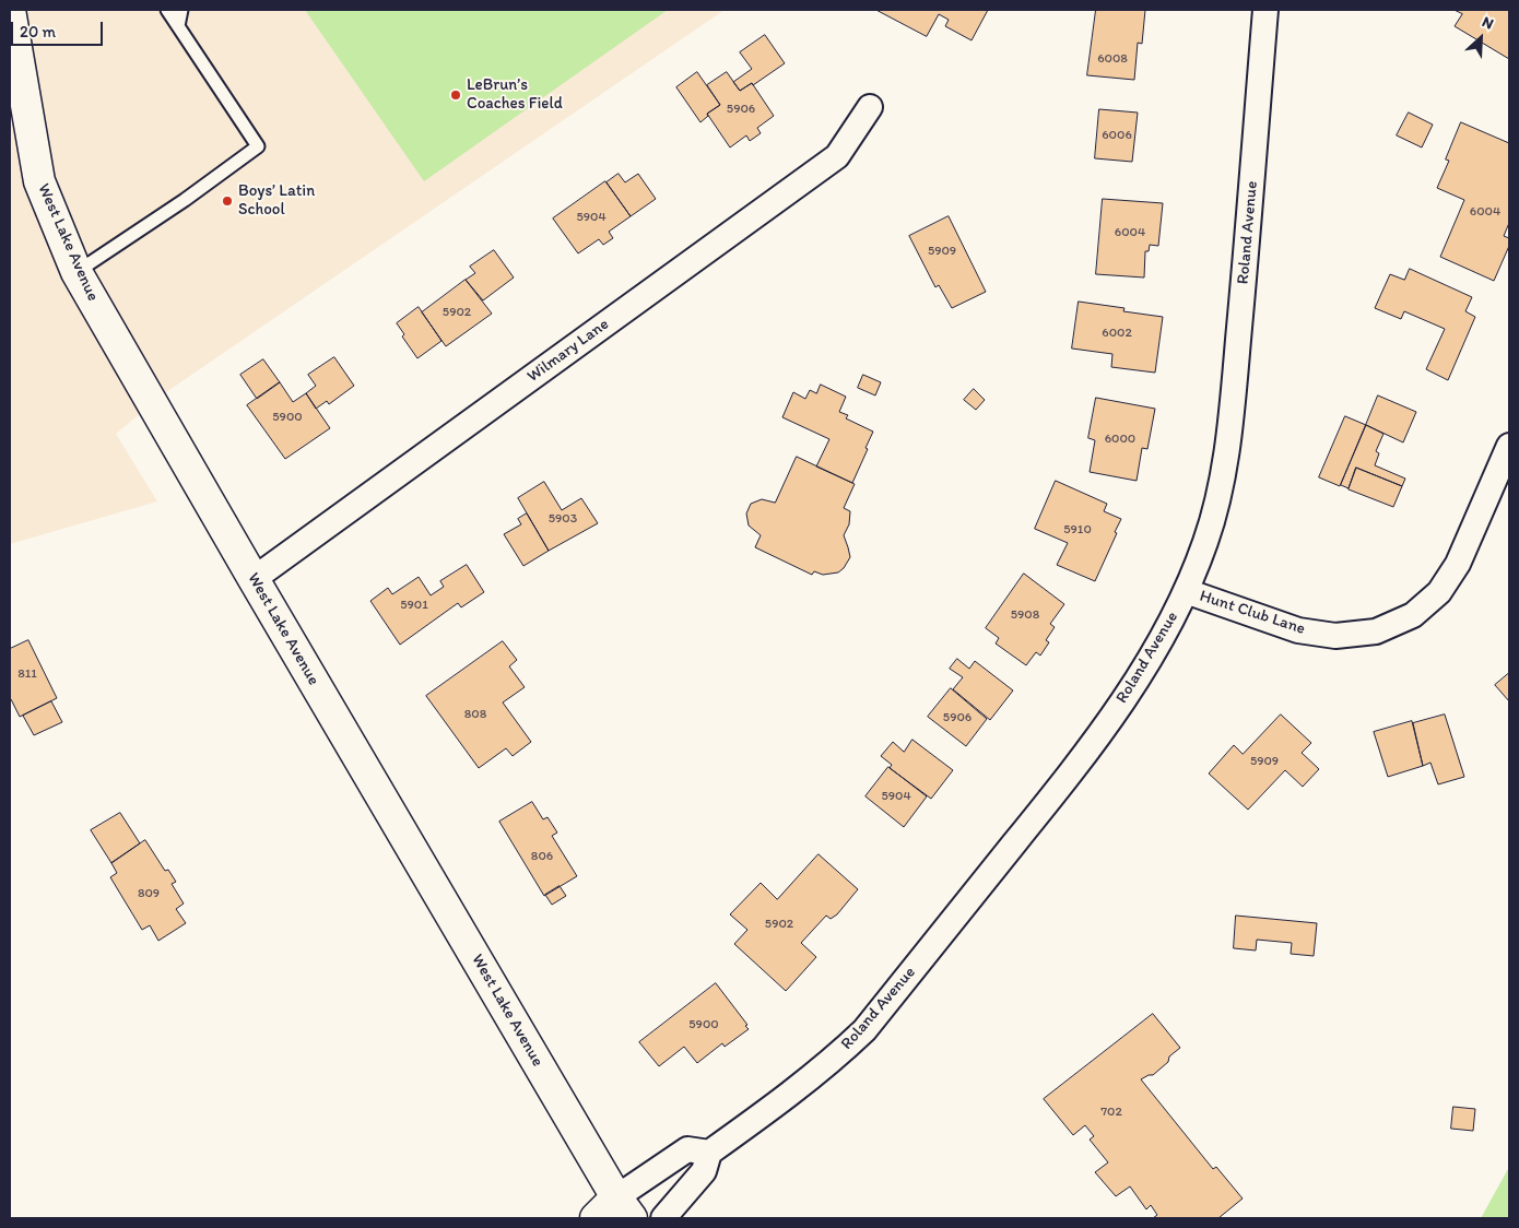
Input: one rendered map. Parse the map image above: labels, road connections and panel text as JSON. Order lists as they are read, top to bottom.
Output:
{
  "streets": {
    "street": [
      "Roland Avenue",
      "West Lake Avenue",
      "Wilmary Lane",
      "Hunt Club Lane"
    ]
  },
  "crossings": [
    ["Roland Avenue", "Hunt Club Lane"],
    ["West Lake Avenue", "Wilmary Lane"]
  ],
  "places": ["LeBrun’s Coaches Field", "Boys’ Latin School"],
  "house_numbers": [
    "6008",
    "5906",
    "6006",
    "6004",
    "5904",
    "6004",
    "5909",
    "5902",
    "6002",
    "5900",
    "6000",
    "5903",
    "5910",
    "5901",
    "5908",
    "811",
    "808",
    "5906",
    "5909",
    "5904",
    "806",
    "809",
    "5902",
    "5900",
    "702"
  ],
  "scale_bar": "20 m",
  "north": "top right"
}
